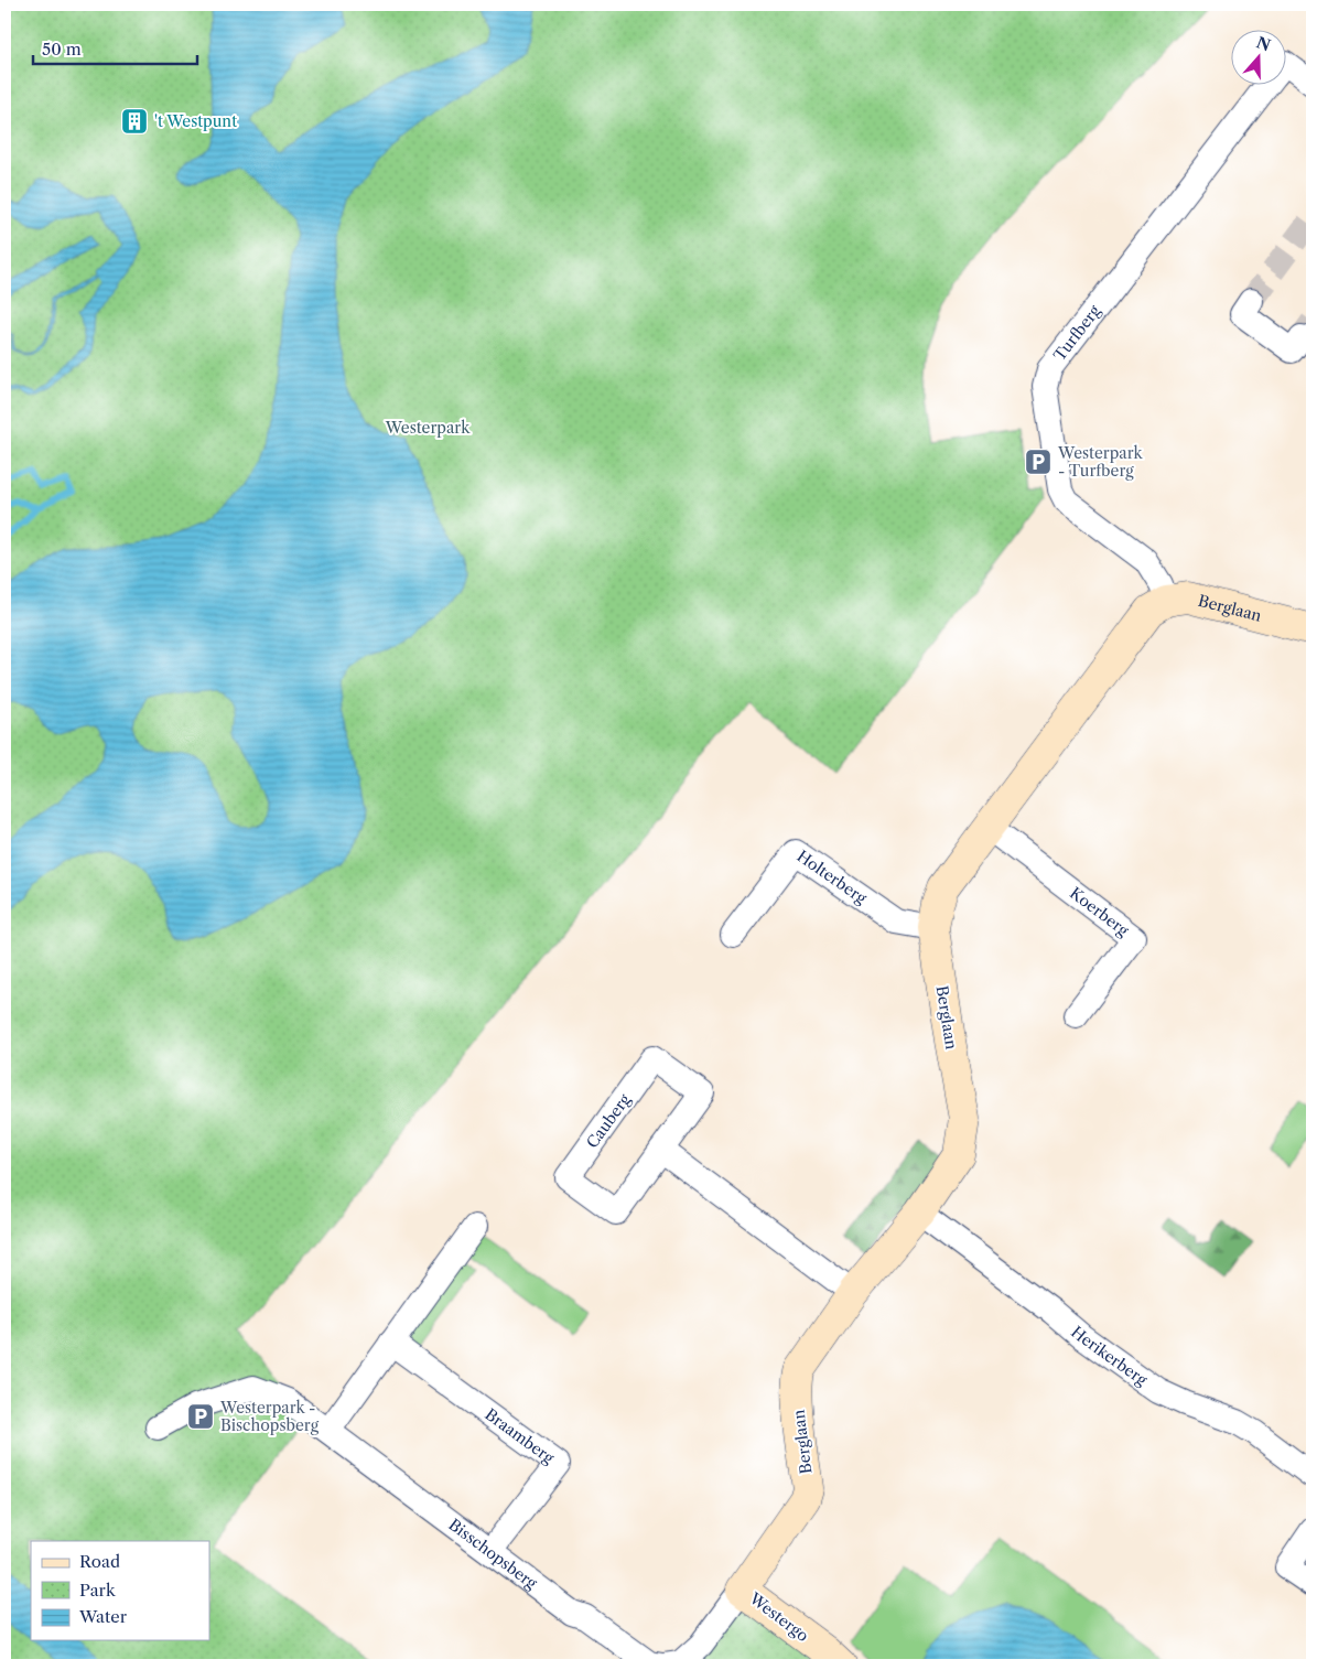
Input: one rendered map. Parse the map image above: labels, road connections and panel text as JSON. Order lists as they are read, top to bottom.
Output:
{
  "streets": {
    "street": [
      "Turfberg",
      "Berglaan",
      "Holterberg",
      "Koerberg",
      "Cauberg",
      "Herikerberg",
      "Braamberg",
      "Bisschopsberg",
      "Westergo"
    ]
  },
  "crossings": [
    ["Turfberg", "Berglaan"],
    ["Berglaan", "Holterberg"],
    ["Berglaan", "Koerberg"],
    ["Berglaan", "Herikerberg"],
    ["Berglaan", "Bisschopsberg"],
    ["Berglaan", "Westergo"],
    ["Braamberg", "Bisschopsberg"],
    ["Bisschopsberg", "Westergo"]
  ],
  "parks": ["Westerpark"],
  "places": {
    "building": ["'t Westpunt"],
    "parking": ["Westerpark - Turfberg", "Westerpark - Bischopsberg"]
  },
  "legend": ["Road", "Park", "Water"],
  "scale_bar": "50 m",
  "north": "top"
}
